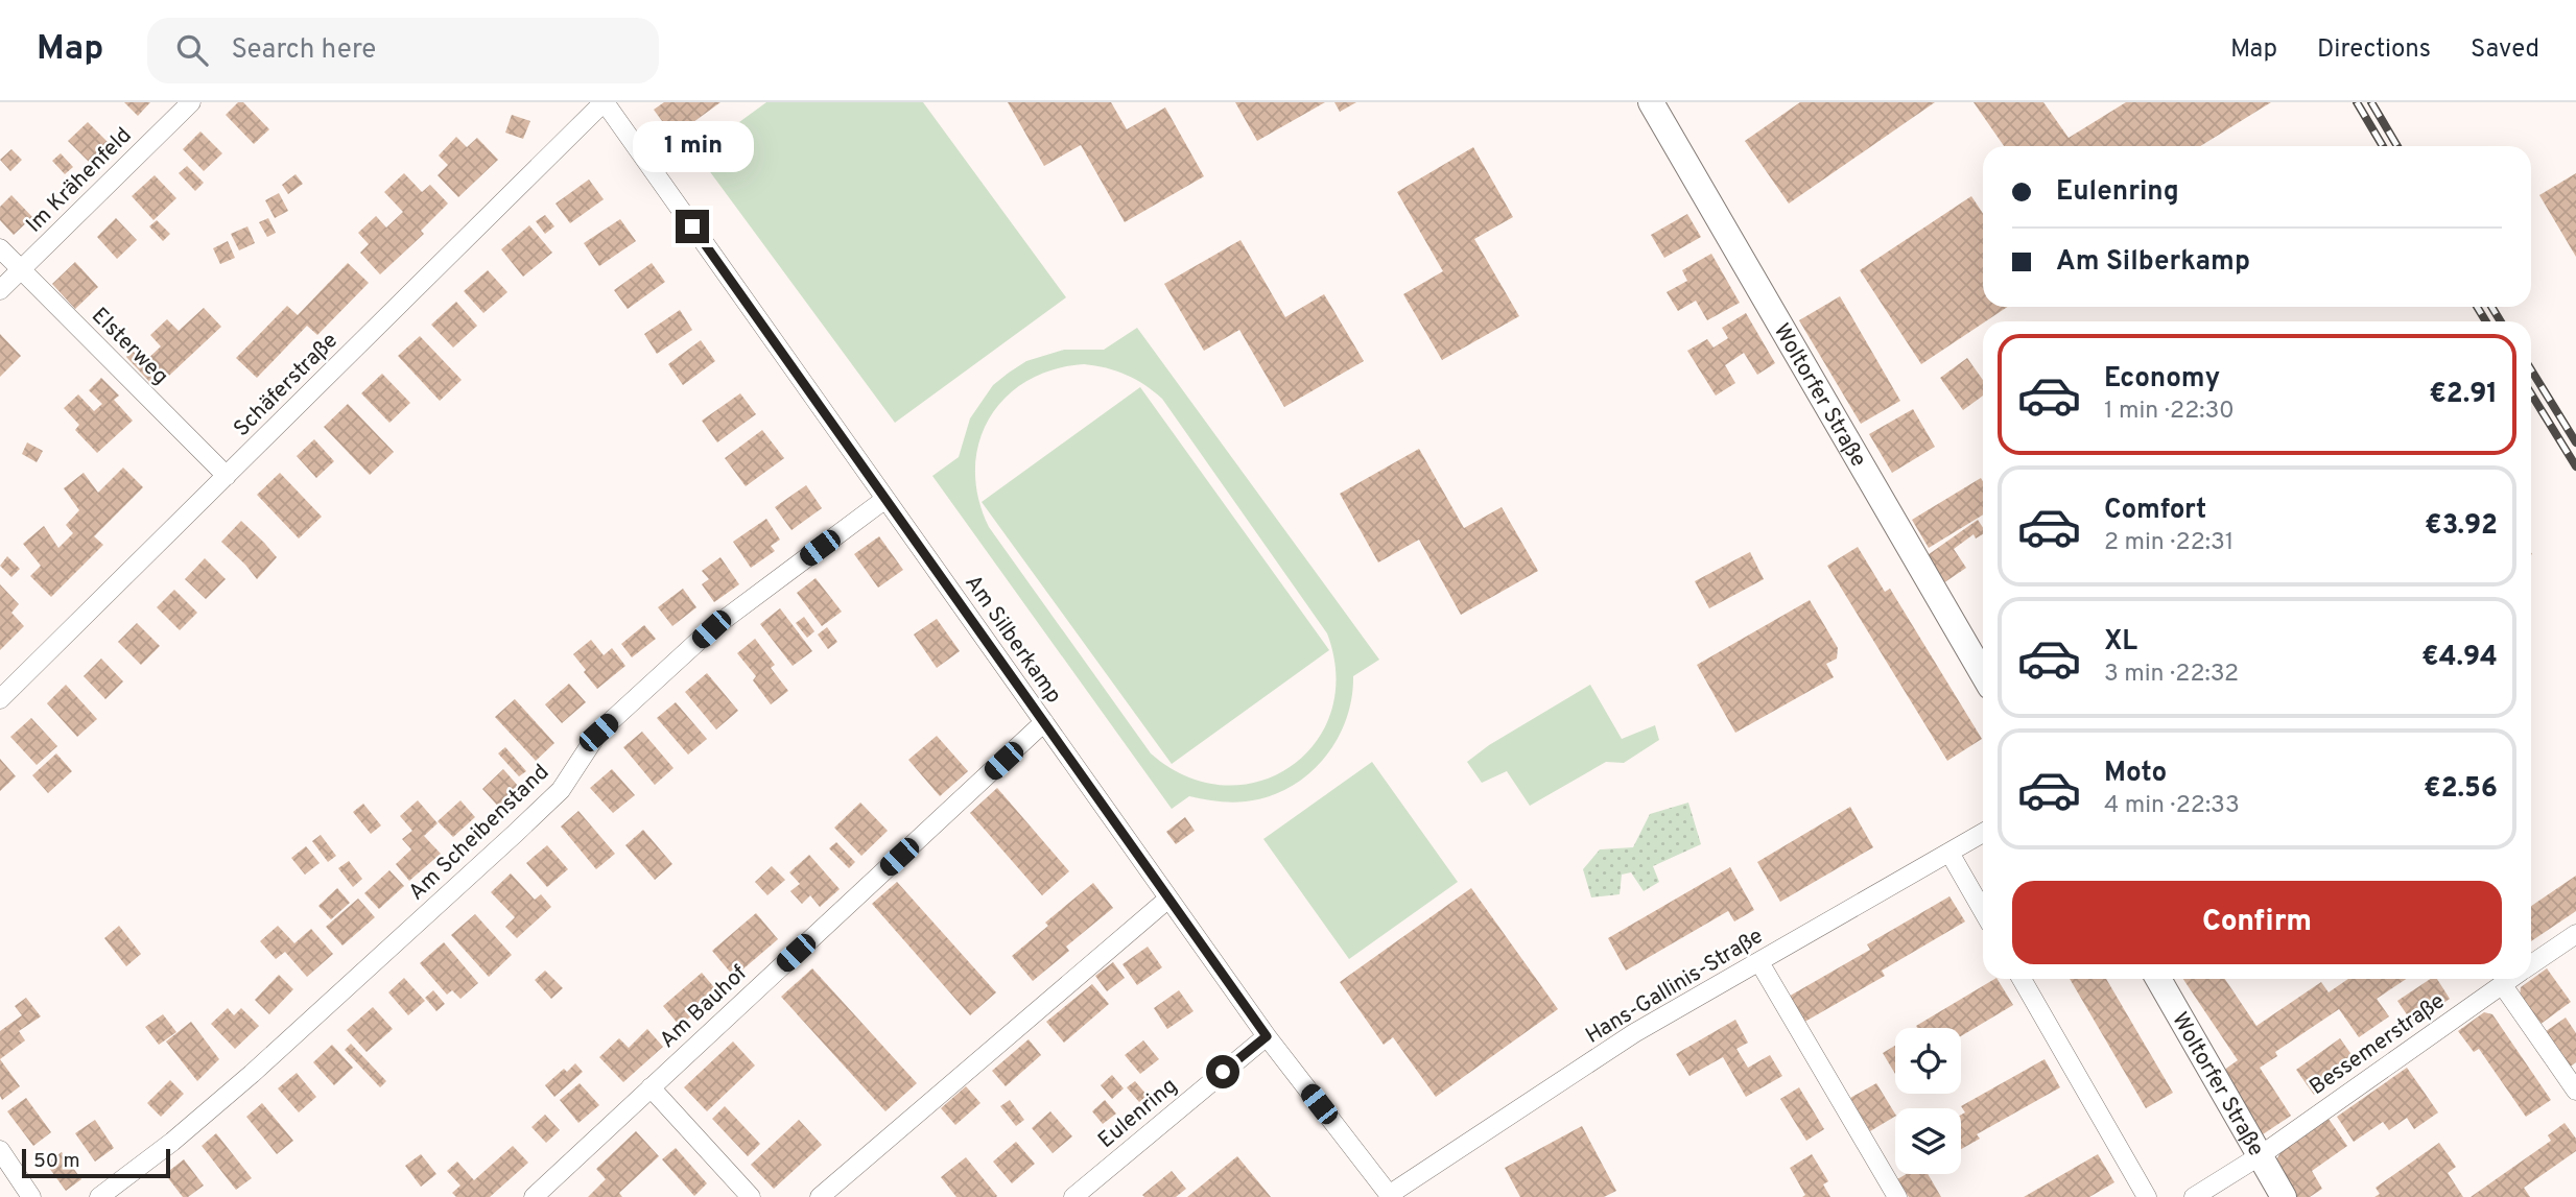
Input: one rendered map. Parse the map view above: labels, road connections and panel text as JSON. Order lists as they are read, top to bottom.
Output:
{
  "streets": {
    "street": [
      "Im Krähenfeld",
      "Elsterweg",
      "Schäferstraße",
      "Woltorfer Straße",
      "Am Silberkamp",
      "Am Scheibenstand",
      "Hans-Gallinis-Straße",
      "Am Bauhof",
      "Bessemerstraße",
      "Eulenring"
    ]
  },
  "crossings": [
    ["Im Krähenfeld", "Elsterweg"],
    ["Elsterweg", "Schäferstraße"],
    ["Schäferstraße", "Am Silberkamp"],
    ["Woltorfer Straße", "Bessemerstraße"],
    ["Am Silberkamp", "Am Scheibenstand"],
    ["Am Silberkamp", "Hans-Gallinis-Straße"],
    ["Am Silberkamp", "Am Bauhof"],
    ["Am Silberkamp", "Eulenring"]
  ],
  "scale_bar": "50 m",
  "page": {
    "header": "Map",
    "search": "Search here",
    "nav": ["Map", "Directions", "Saved"],
    "bubble": "1 min",
    "banner": ["Eulenring", "Am Silberkamp"],
    "list": [
      {
        "name": "Economy",
        "note": "1 min · 22:30",
        "value": "€2.91"
      },
      {
        "name": "Comfort",
        "note": "2 min · 22:31",
        "value": "€3.92"
      },
      {
        "name": "XL",
        "note": "3 min · 22:32",
        "value": "€4.94"
      },
      {
        "name": "Moto",
        "note": "4 min · 22:33",
        "value": "€2.56"
      }
    ],
    "buttons": "Confirm",
    "scale": "50 m"
  }
}
